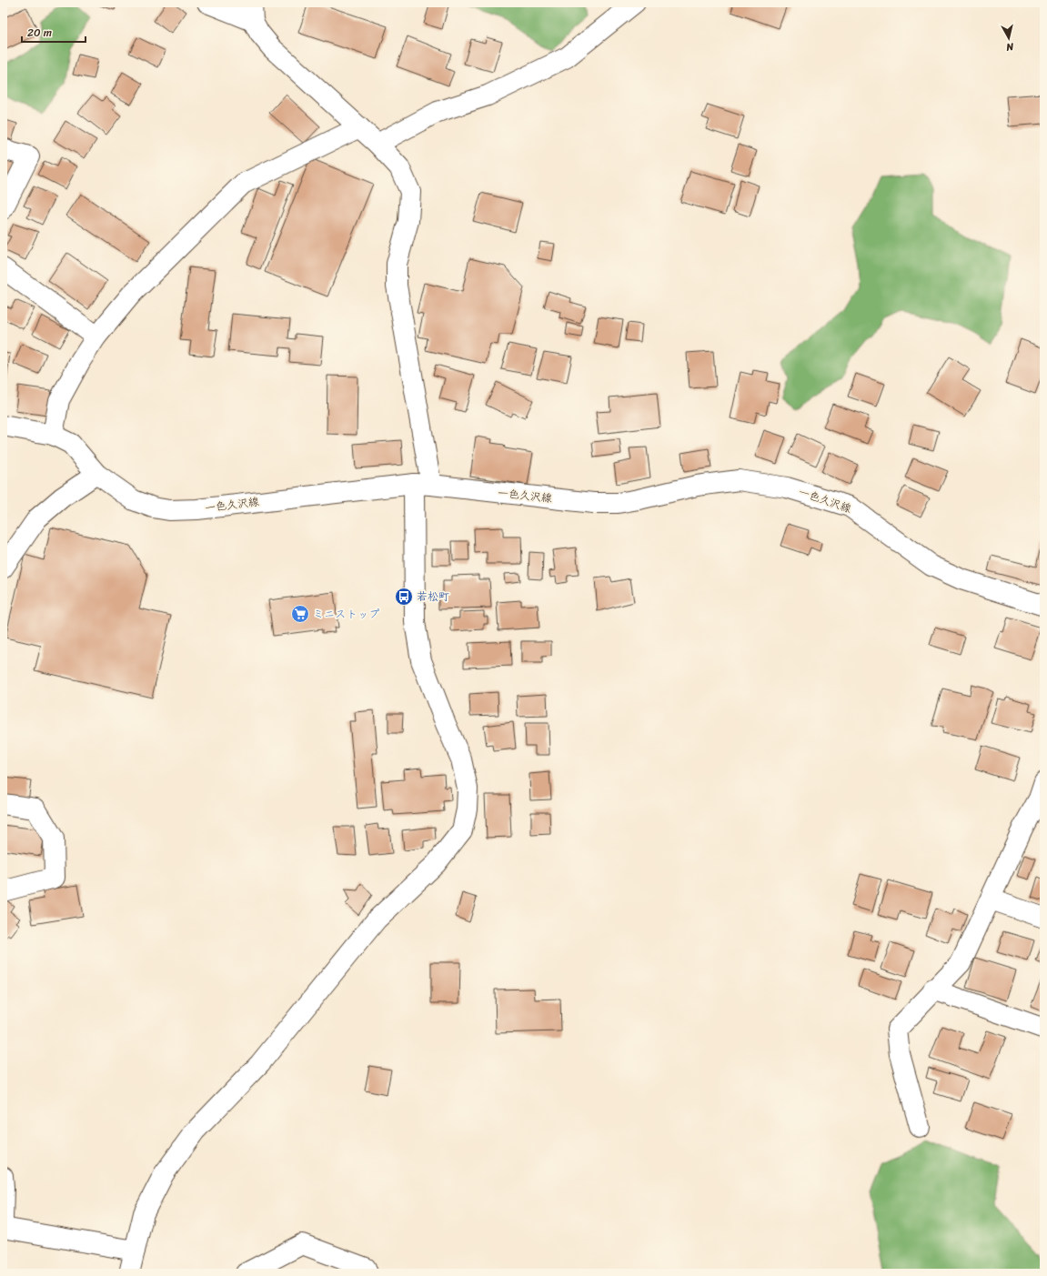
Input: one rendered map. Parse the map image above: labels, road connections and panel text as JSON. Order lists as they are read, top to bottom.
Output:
{
  "streets": {
    "street": ["一色久沢線"]
  },
  "places": {
    "bus stop": ["若松町"],
    "supermarket": ["ミニストップ"]
  },
  "scale_bar": "20 m",
  "north": "bottom"
}
